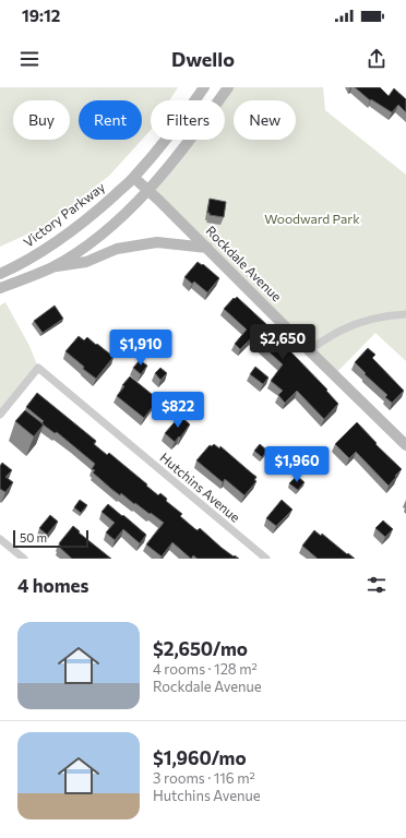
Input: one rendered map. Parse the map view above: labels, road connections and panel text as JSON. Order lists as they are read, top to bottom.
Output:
{
  "streets": {
    "street": ["Victory Parkway", "Rockdale Avenue", "Hutchins Avenue"]
  },
  "crossings": [
    ["Victory Parkway", "Rockdale Avenue"]
  ],
  "parks": ["Woodward Park"],
  "scale_bar": "50 m",
  "page": {
    "status": "19:12",
    "header": "Dwello",
    "chip": [
      "Buy",
      "Rent",
      "Filters",
      "New"
    ],
    "price": [
      "$2,650",
      "$1,910",
      "$822",
      "$1,960"
    ],
    "scale": "50 m",
    "heading": "4 homes",
    "list": [
      {
        "name": "$2,650/mo",
        "note": "4 rooms · 128 m² · Rockdale Avenue"
      },
      {
        "name": "$1,960/mo",
        "note": "3 rooms · 116 m² · Hutchins Avenue"
      }
    ]
  }
}
